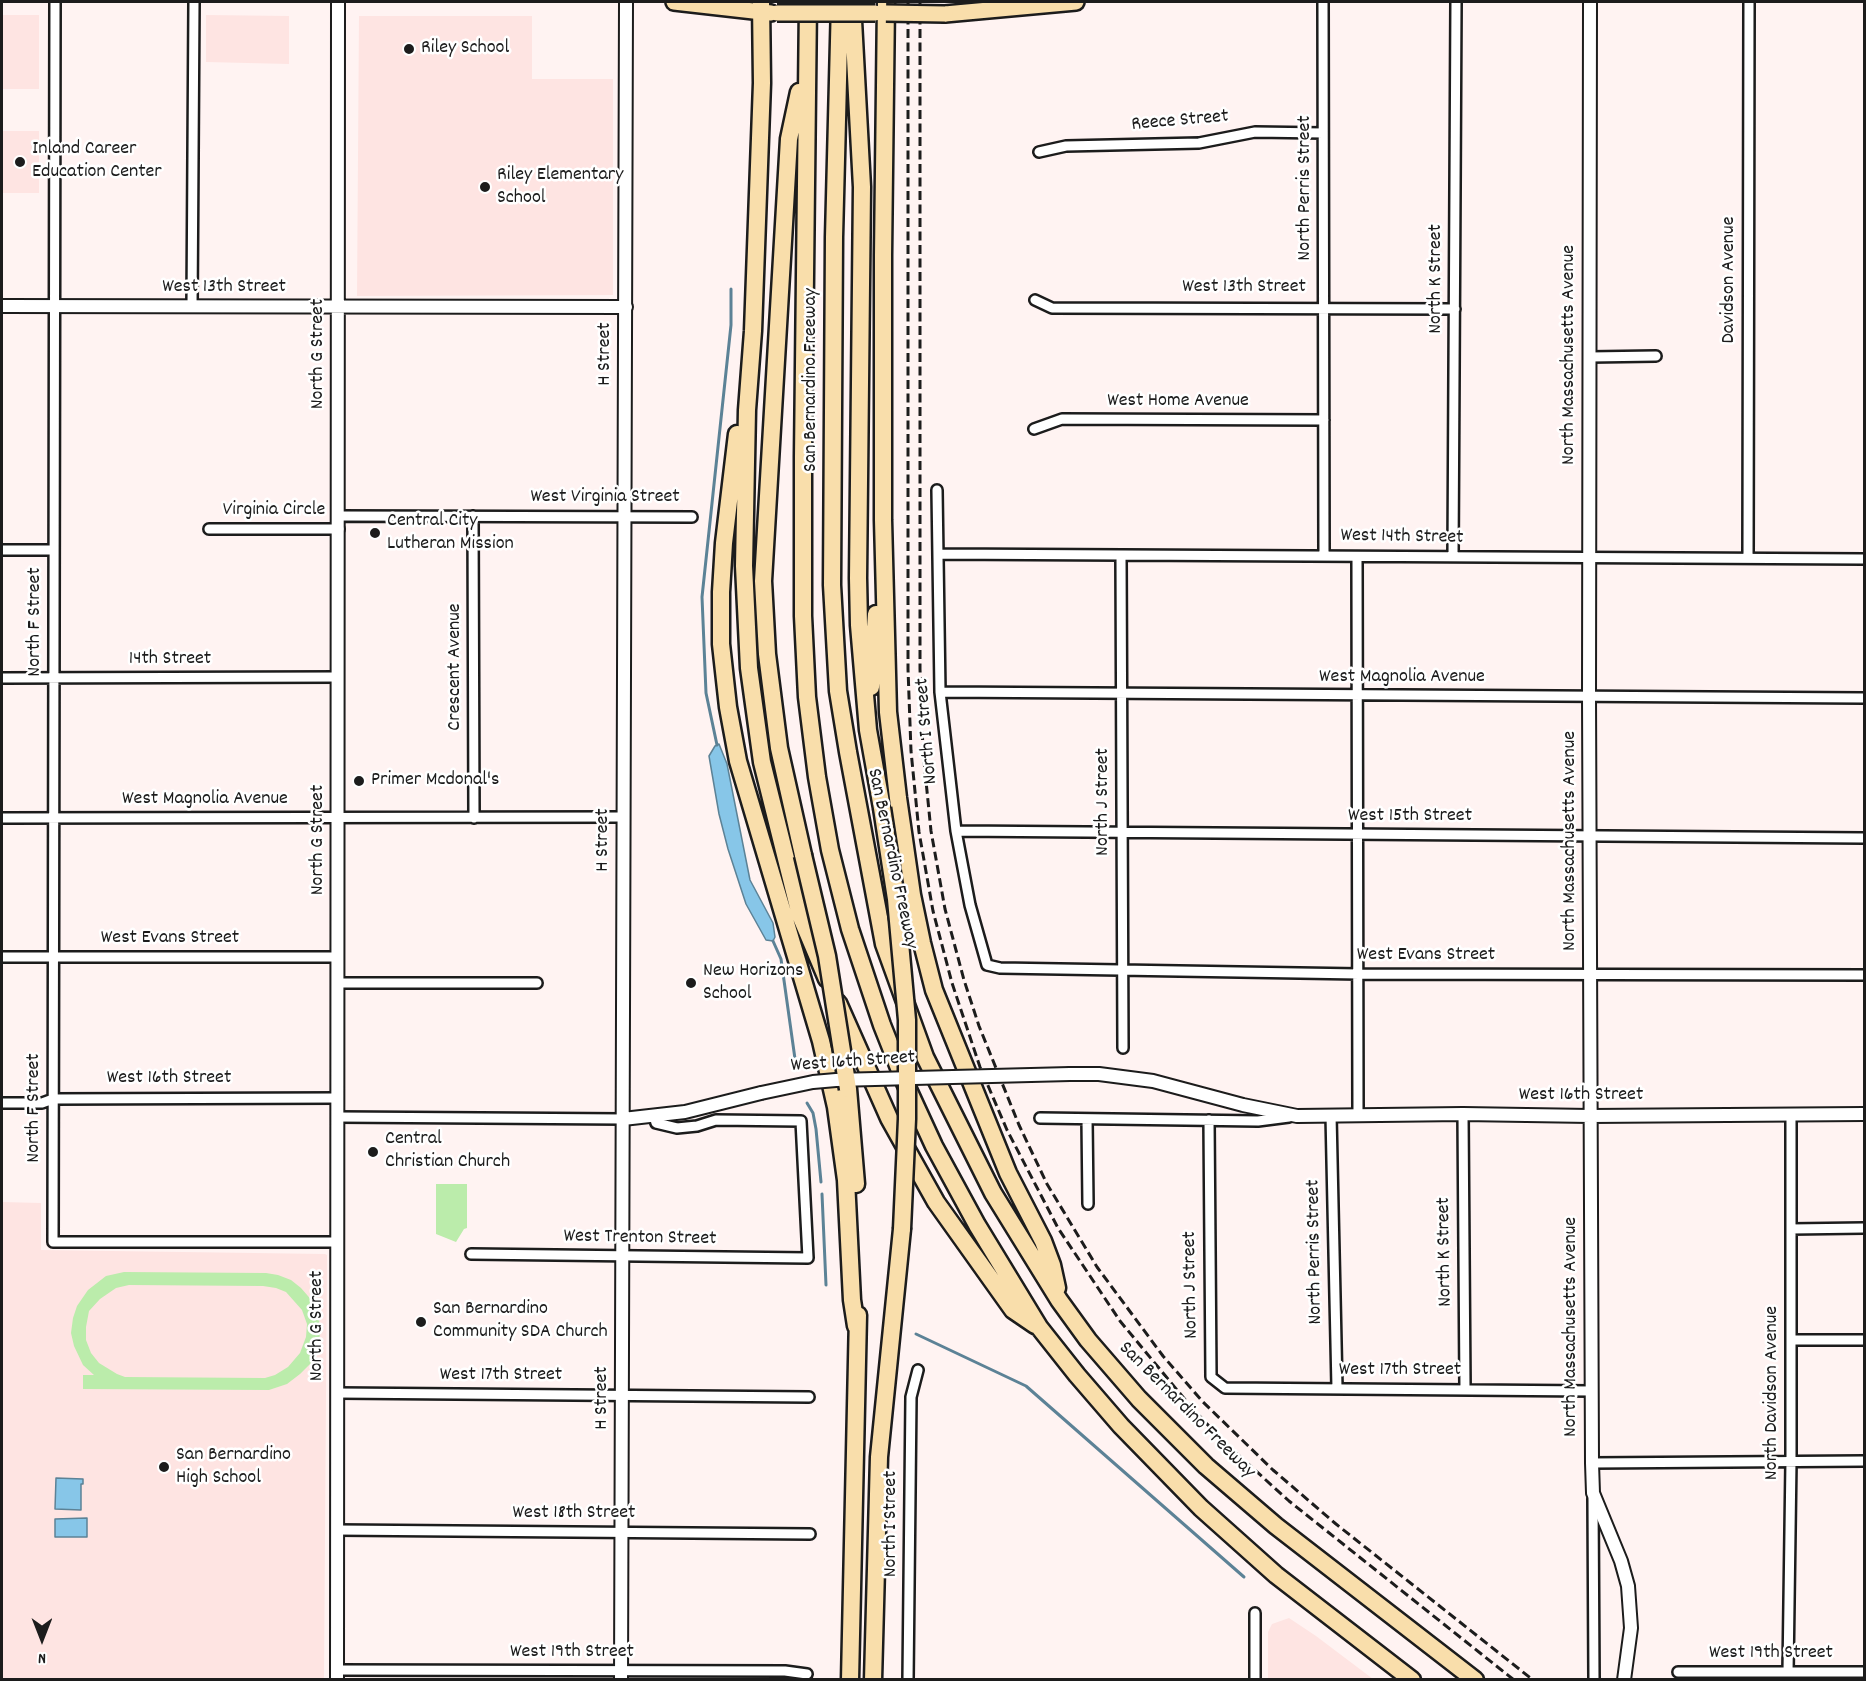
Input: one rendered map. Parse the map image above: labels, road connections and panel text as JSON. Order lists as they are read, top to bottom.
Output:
{
  "streets": {
    "highway": ["San Bernardino Freeway"],
    "street": [
      "Reece Street",
      "North Perris Street",
      "North K Street",
      "Davidson Avenue",
      "West 13th Street",
      "North G Street",
      "H Street",
      "North Massachusetts Avenue",
      "West Home Avenue",
      "West Virginia Street",
      "Virginia Circle",
      "West 14th Street",
      "North F Street",
      "14th Street",
      "Crescent Avenue",
      "West Magnolia Avenue",
      "North I Street",
      "North J Street",
      "West 15th Street",
      "West Evans Street",
      "West 16th Street",
      "West Trenton Street",
      "West 17th Street",
      "North Davidson Avenue",
      "West 18th Street",
      "West 19th Street"
    ]
  },
  "crossings": [
    ["Reece Street", "North Perris Street"],
    ["North Perris Street", "West 13th Street"],
    ["North Perris Street", "West Home Avenue"],
    ["North Perris Street", "West 14th Street"],
    ["North Perris Street", "West 16th Street"],
    ["North Perris Street", "West 17th Street"],
    ["North K Street", "West 13th Street"],
    ["North K Street", "West 14th Street"],
    ["North K Street", "West 16th Street"],
    ["North K Street", "West 17th Street"],
    ["Davidson Avenue", "West 14th Street"],
    ["West 13th Street", "North G Street"],
    ["West 13th Street", "H Street"],
    ["West 13th Street", "North F Street"],
    ["North G Street", "West Virginia Street"],
    ["North G Street", "Virginia Circle"],
    ["North G Street", "North F Street"],
    ["North G Street", "14th Street"],
    ["North G Street", "West Magnolia Avenue"],
    ["North G Street", "West Evans Street"],
    ["North G Street", "West 16th Street"],
    ["North G Street", "West 17th Street"],
    ["North G Street", "West 18th Street"],
    ["North G Street", "West 19th Street"],
    ["H Street", "West Virginia Street"],
    ["H Street", "West Magnolia Avenue"],
    ["H Street", "West 16th Street"],
    ["H Street", "West Trenton Street"],
    ["H Street", "West 17th Street"],
    ["H Street", "West 18th Street"],
    ["H Street", "West 19th Street"],
    ["North Massachusetts Avenue", "West 14th Street"],
    ["North Massachusetts Avenue", "West Magnolia Avenue"],
    ["North Massachusetts Avenue", "West 15th Street"],
    ["North Massachusetts Avenue", "West Evans Street"],
    ["North Massachusetts Avenue", "West 16th Street"],
    ["North Massachusetts Avenue", "West 17th Street"],
    ["West Virginia Street", "Virginia Circle"],
    ["West Virginia Street", "Crescent Avenue"],
    ["West 14th Street", "North I Street"],
    ["West 14th Street", "North J Street"],
    ["North F Street", "14th Street"],
    ["North F Street", "West Magnolia Avenue"],
    ["North F Street", "West Evans Street"],
    ["North F Street", "West 16th Street"],
    ["Crescent Avenue", "West Magnolia Avenue"],
    ["West Magnolia Avenue", "North I Street"],
    ["West Magnolia Avenue", "North J Street"],
    ["North I Street", "West 15th Street"],
    ["North I Street", "West Evans Street"],
    ["North J Street", "West 15th Street"],
    ["North J Street", "West Evans Street"],
    ["North J Street", "West 16th Street"],
    ["North J Street", "West 17th Street"],
    ["West 16th Street", "West Trenton Street"],
    ["West 16th Street", "North Davidson Avenue"],
    ["North Davidson Avenue", "West 19th Street"]
  ],
  "places": [
    "Riley School",
    "Inland Career Education Center",
    "Riley Elementary School",
    "Central City Lutheran Mission",
    "Primer Mcdonal's",
    "New Horizons School",
    "Central Christian Church",
    "San Bernardino Community SDA Church",
    "San Bernardino High School"
  ],
  "north": "bottom"
}
